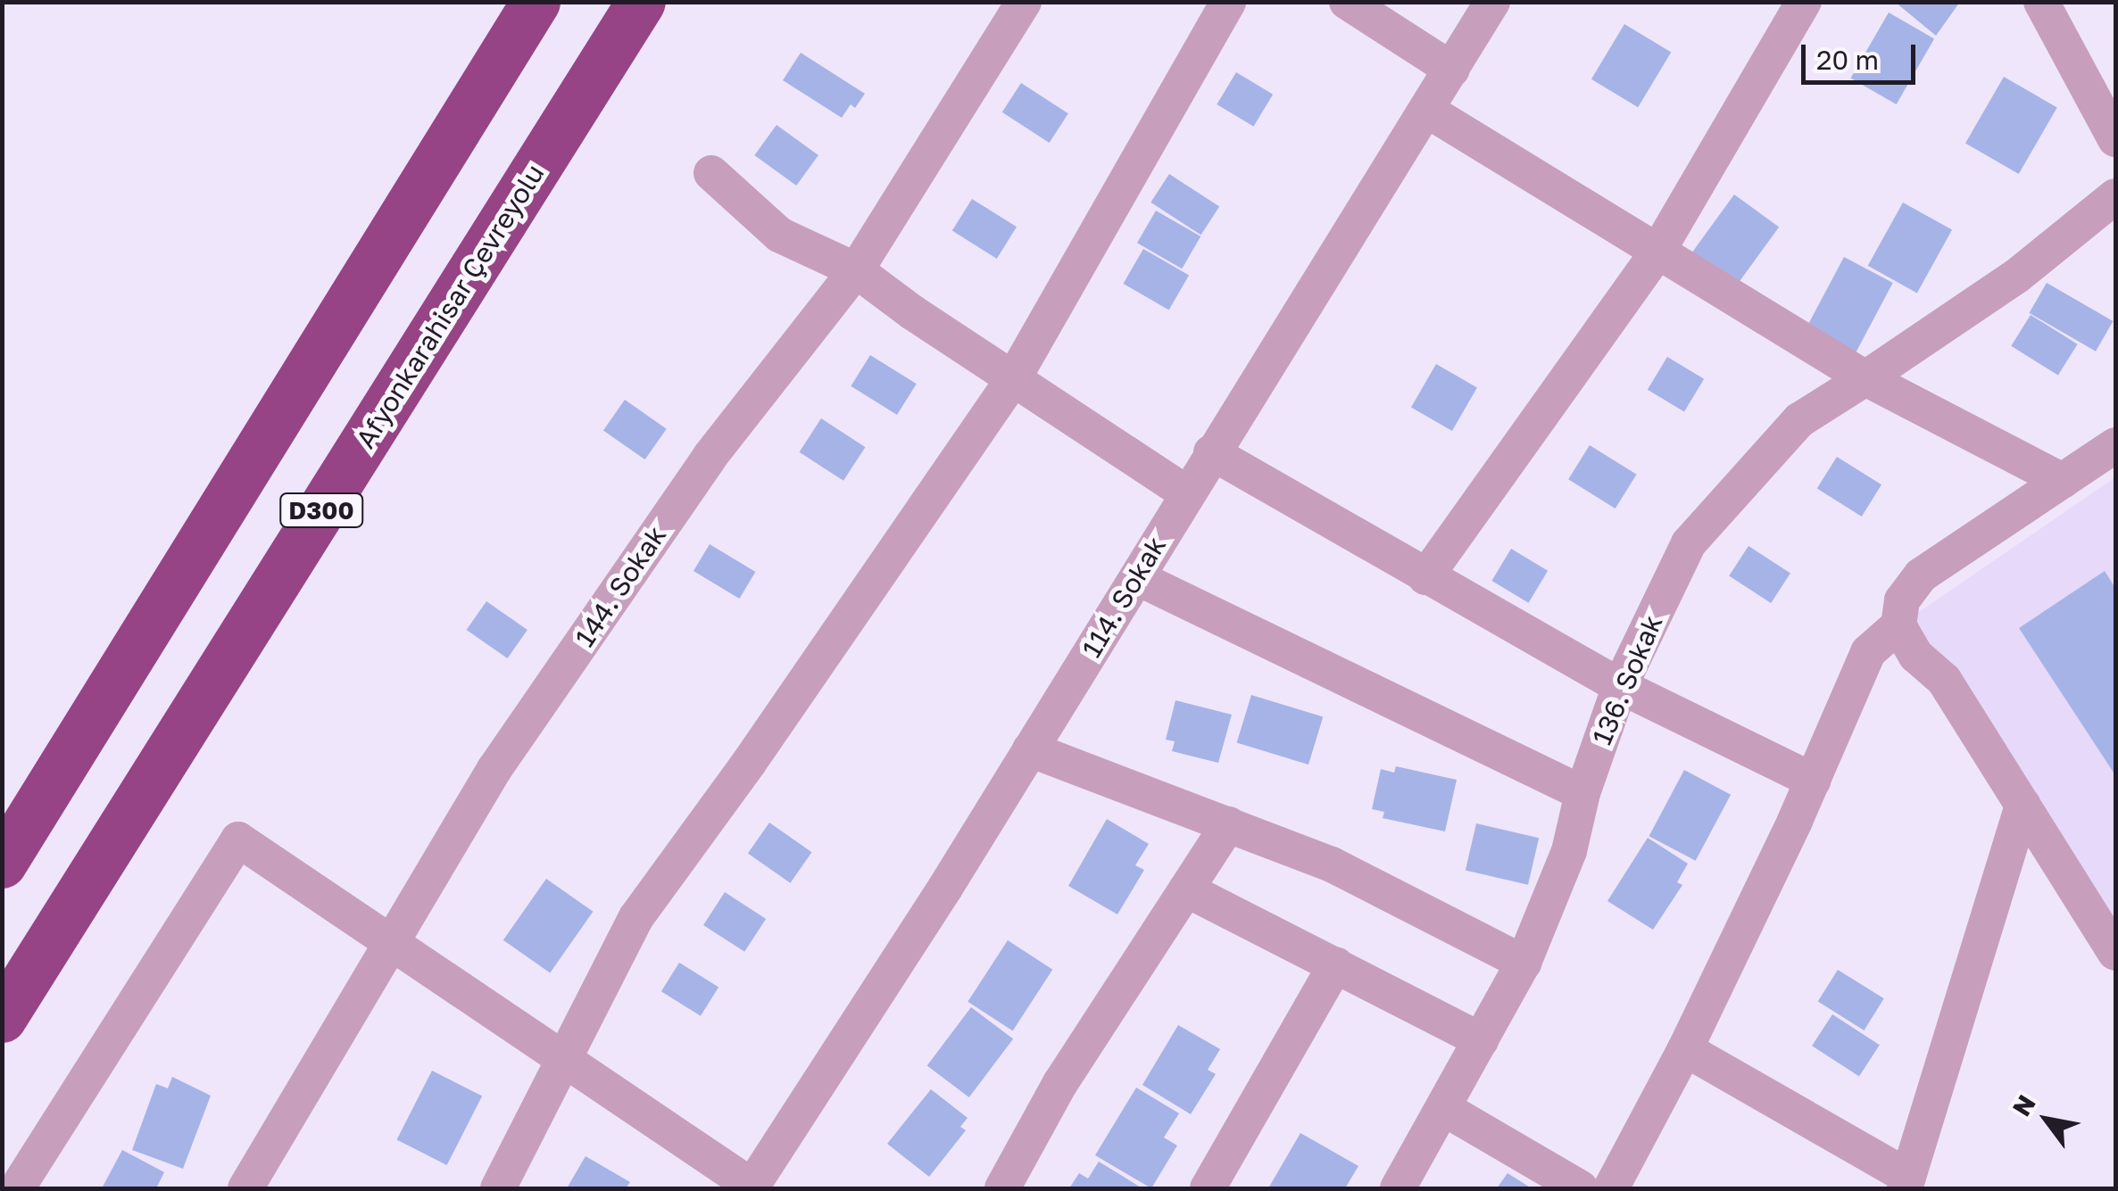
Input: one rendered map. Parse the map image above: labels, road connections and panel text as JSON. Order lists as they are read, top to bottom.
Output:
{
  "streets": {
    "highway": ["Afyonkarahisar Çevreyolu", "D300"],
    "street": ["144. Sokak", "114. Sokak", "136. Sokak"]
  },
  "scale_bar": "20 m",
  "north": "top left"
}
